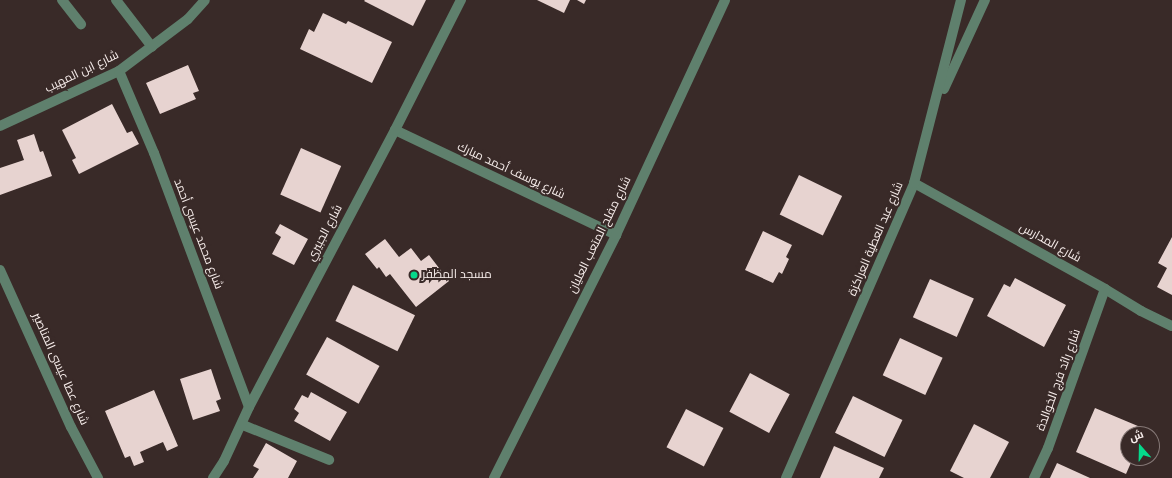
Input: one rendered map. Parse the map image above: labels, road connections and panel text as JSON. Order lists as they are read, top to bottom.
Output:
{
  "streets": {
    "street": [
      "شارع ابن المهيب",
      "شارع يوسف أحمد مبارك",
      "شارع الجبيري",
      "شارع محمد عيسى أحمد",
      "شارع مفلح المتعب العليان",
      "شارع عبد العطية العراكزة",
      "شارع المدارس",
      "شارع عطا عيسى المناصير",
      "شارع رائد فرج الخوالدة"
    ]
  },
  "crossings": [
    ["شارع ابن المهيب", "شارع محمد عيسى أحمد"],
    ["شارع يوسف أحمد مبارك", "شارع الجبيري"],
    ["شارع يوسف أحمد مبارك", "شارع مفلح المتعب العليان"],
    ["شارع الجبيري", "شارع محمد عيسى أحمد"],
    ["شارع عبد العطية العراكزة", "شارع المدارس"],
    ["شارع المدارس", "شارع رائد فرج الخوالدة"]
  ],
  "places": ["مسجد المظفر"],
  "north": "top"
}
